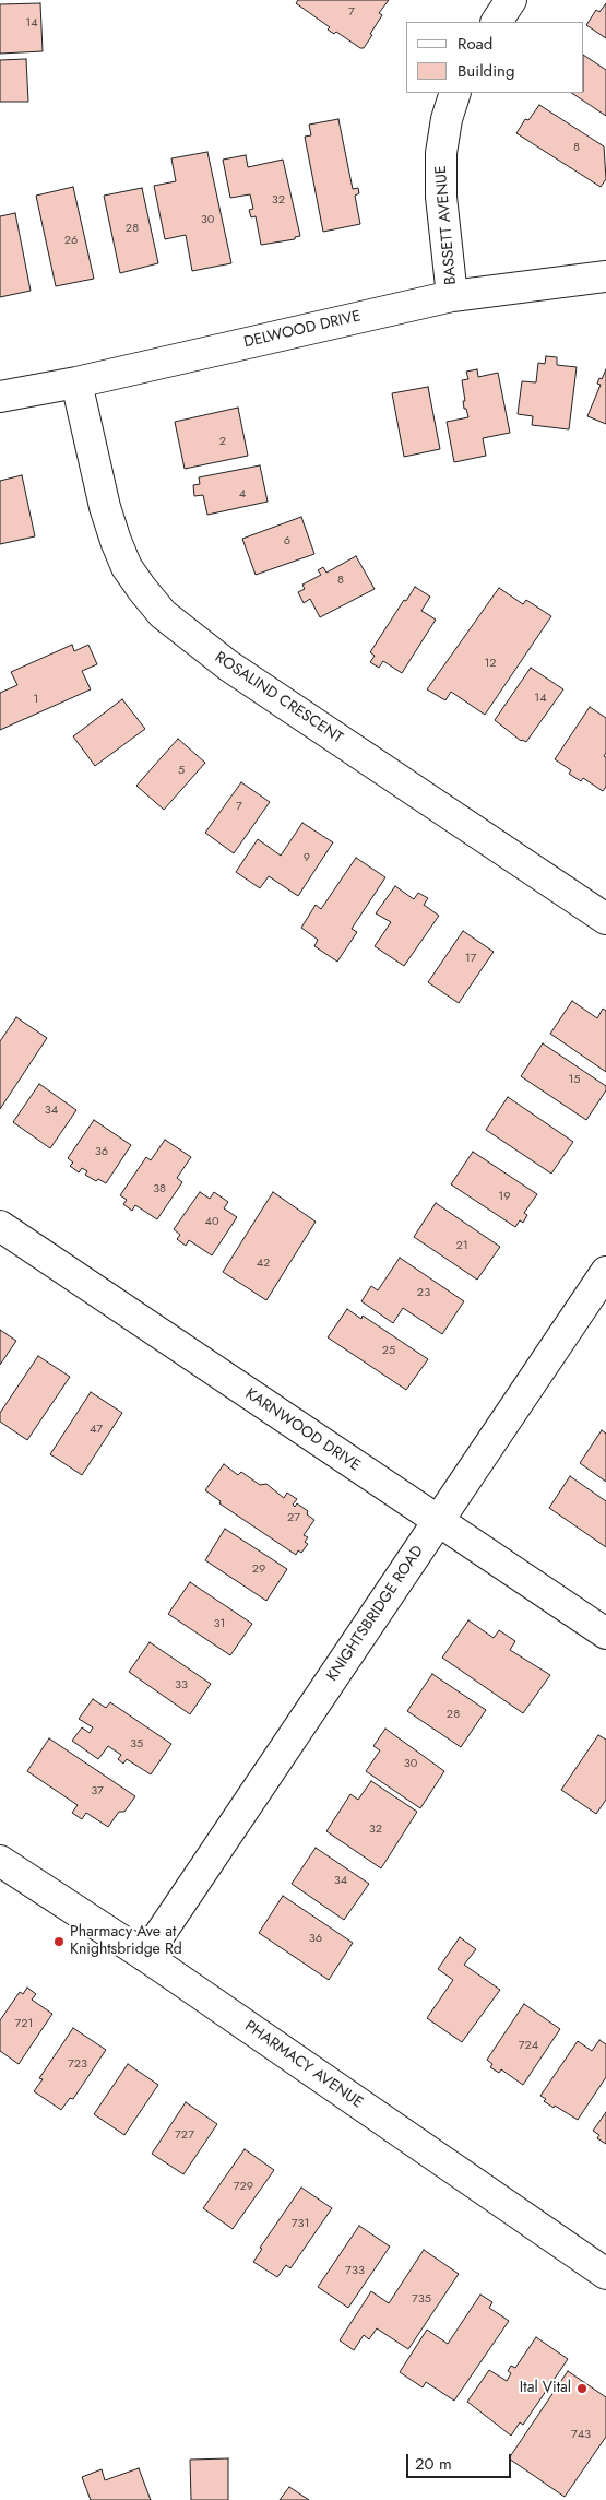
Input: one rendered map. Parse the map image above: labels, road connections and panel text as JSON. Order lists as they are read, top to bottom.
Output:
{
  "streets": {
    "street": [
      "BASSETT AVENUE",
      "DELWOOD DRIVE",
      "ROSALIND CRESCENT",
      "KARNWOOD DRIVE",
      "KNIGHTSBRIDGE ROAD",
      "PHARMACY AVENUE"
    ]
  },
  "crossings": [
    ["BASSETT AVENUE", "DELWOOD DRIVE"],
    ["DELWOOD DRIVE", "ROSALIND CRESCENT"],
    ["KARNWOOD DRIVE", "KNIGHTSBRIDGE ROAD"],
    ["KNIGHTSBRIDGE ROAD", "PHARMACY AVENUE"]
  ],
  "places": ["Pharmacy Ave at Knightsbridge Rd", "Ital Vital"],
  "house_numbers": [
    "7",
    "14",
    "8",
    "32",
    "30",
    "28",
    "26",
    "2",
    "4",
    "6",
    "8",
    "12",
    "14",
    "1",
    "5",
    "7",
    "9",
    "17",
    "15",
    "34",
    "36",
    "38",
    "19",
    "40",
    "21",
    "42",
    "23",
    "25",
    "47",
    "27",
    "29",
    "31",
    "33",
    "28",
    "35",
    "30",
    "37",
    "32",
    "34",
    "36",
    "721",
    "724",
    "723",
    "727",
    "729",
    "731",
    "733",
    "735",
    "743"
  ],
  "legend": ["Road", "Building"],
  "scale_bar": "20 m"
}
